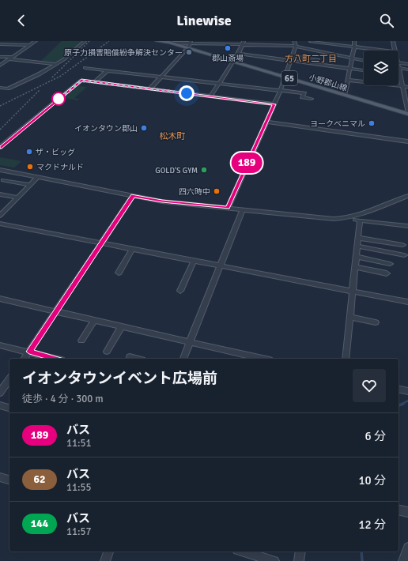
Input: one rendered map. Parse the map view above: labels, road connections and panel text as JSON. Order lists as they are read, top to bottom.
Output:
{
  "streets": {
    "main road": ["65", "小野郡山線"]
  },
  "districts": ["方八町二丁目", "松木町"],
  "places": [
    "郡山斎場",
    "原子力損害賠償紛争解決センター",
    "ヨークベニマル",
    "イオンタウン郡山",
    "ザ・ビッグ",
    "マクドナルド",
    "GOLD'S GYM",
    "四六時中"
  ],
  "lines": ["bus line 189"],
  "page": {
    "header": "Linewise",
    "on_map": "189",
    "heading": ["イオンタウンイベント広場前", "徒歩 · 4 分 · 300 m"],
    "list": [
      {
        "mark": "189",
        "name": "バス",
        "note": "11:51",
        "value": "6 分"
      },
      {
        "mark": "62",
        "name": "バス",
        "note": "11:55",
        "value": "10 分"
      },
      {
        "mark": "144",
        "name": "バス",
        "note": "11:57",
        "value": "12 分"
      }
    ]
  }
}
